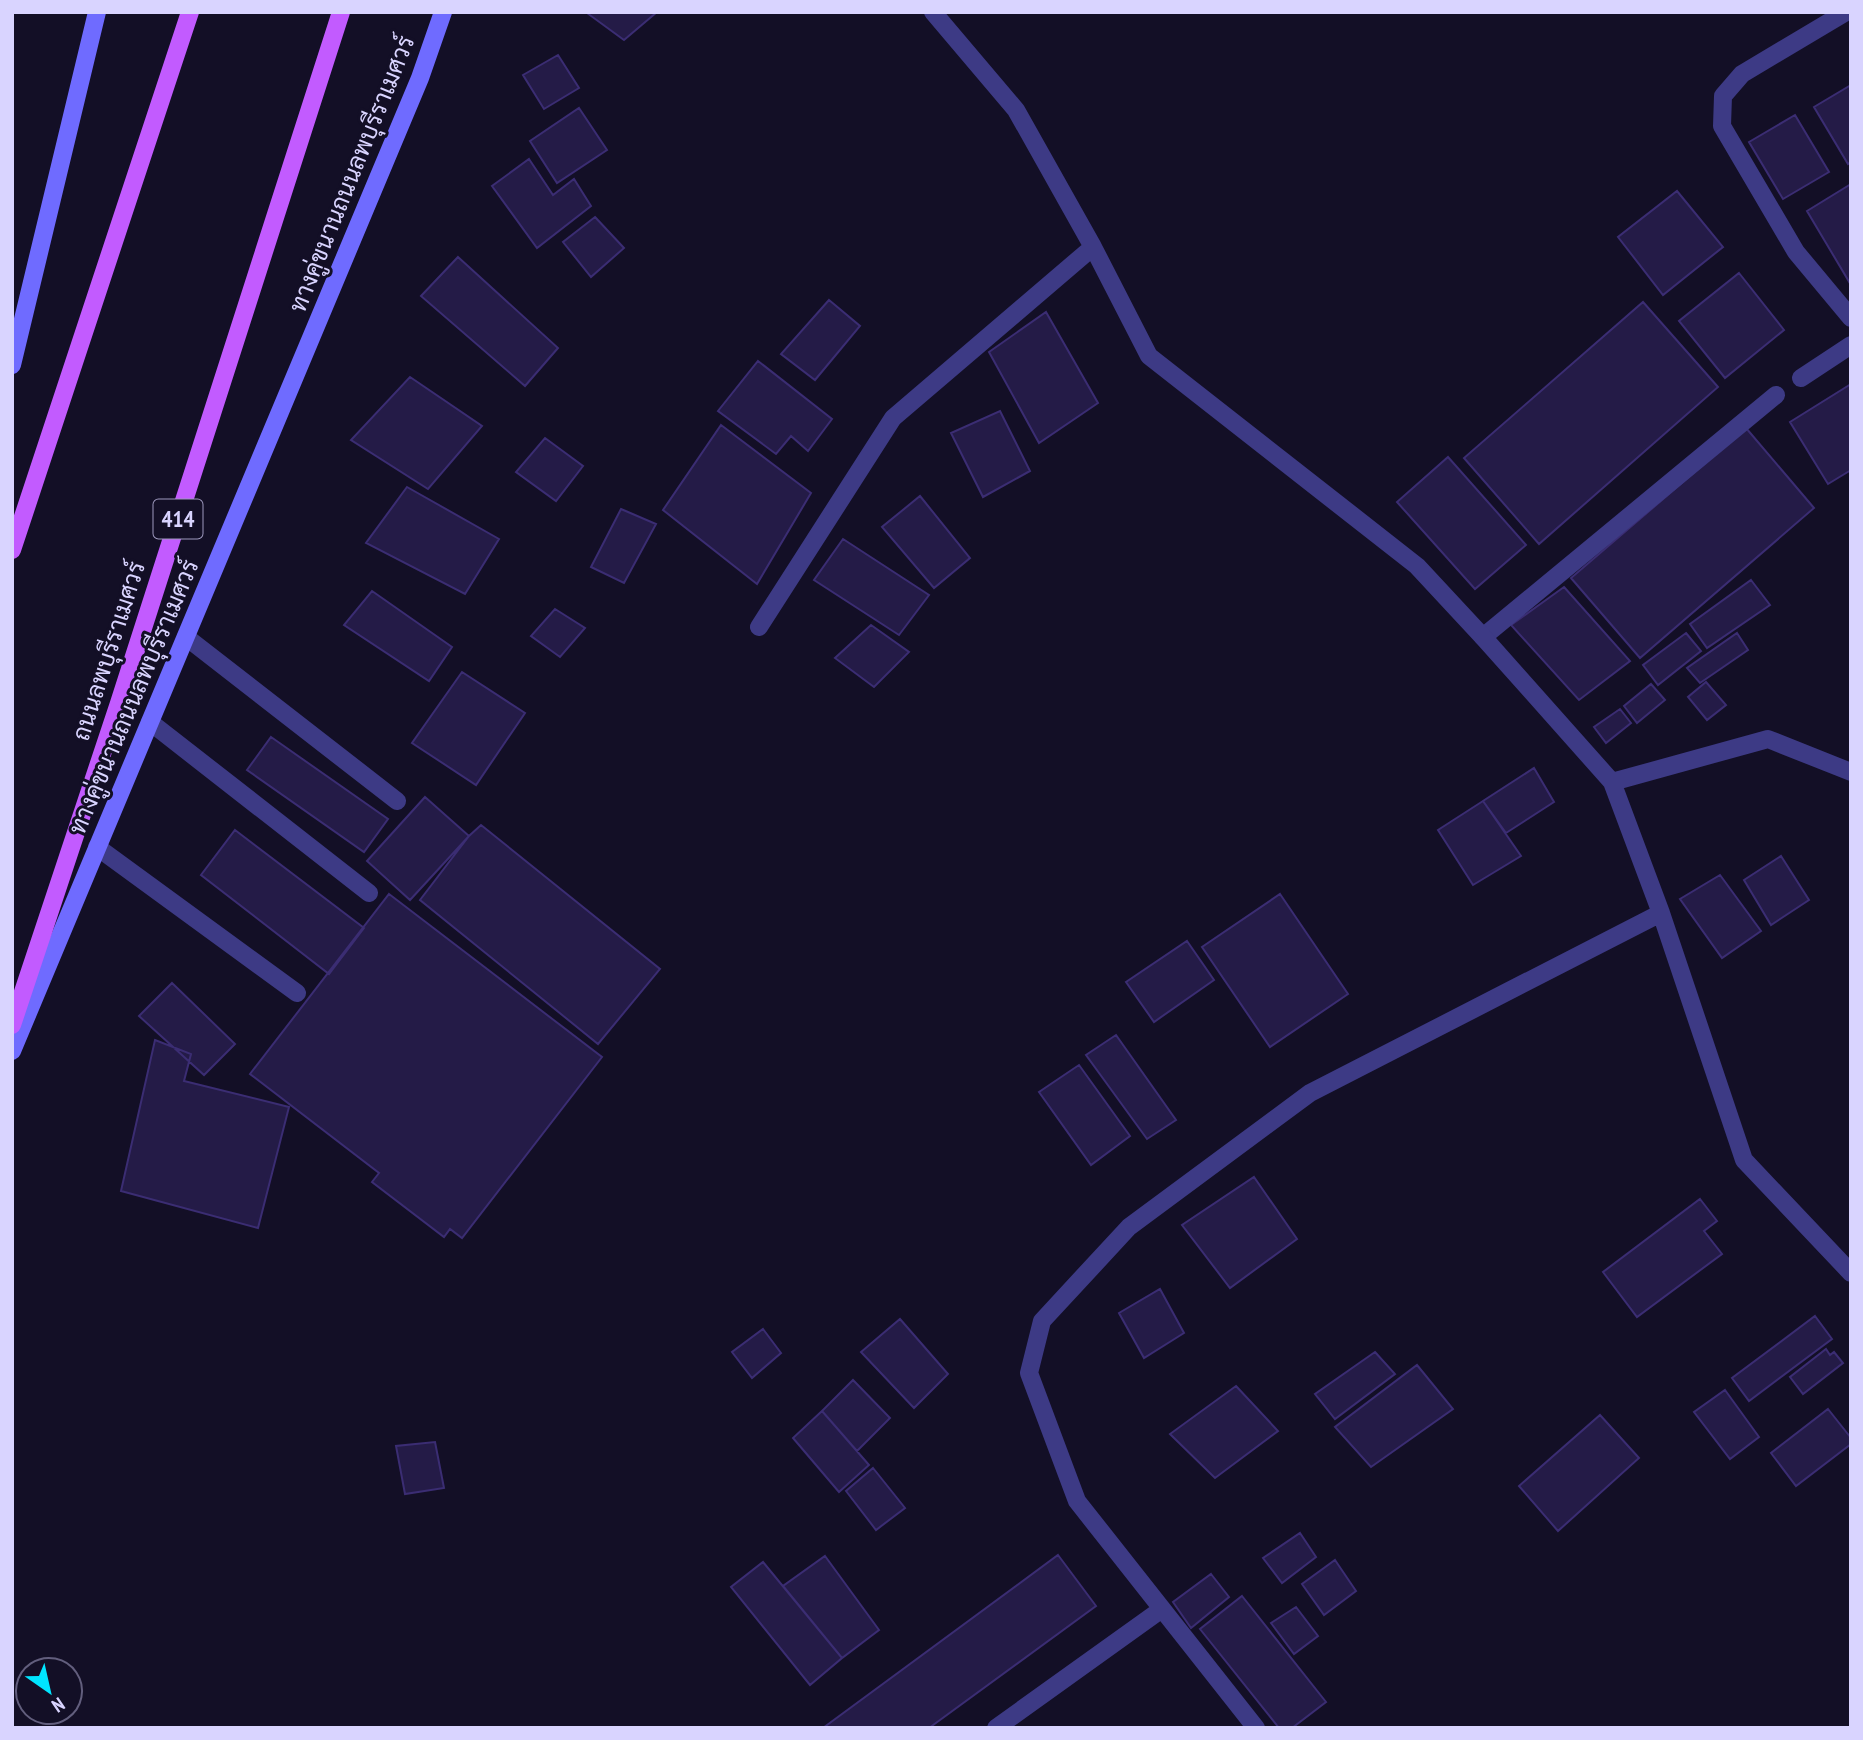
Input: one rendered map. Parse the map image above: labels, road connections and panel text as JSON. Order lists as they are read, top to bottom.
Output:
{
  "streets": {
    "main road": ["ทางคู่ขนานถนนลพบุรีราเมศวร์", "414", "ถนนลพบุรีราเมศวร์"]
  },
  "north": "bottom right"
}
